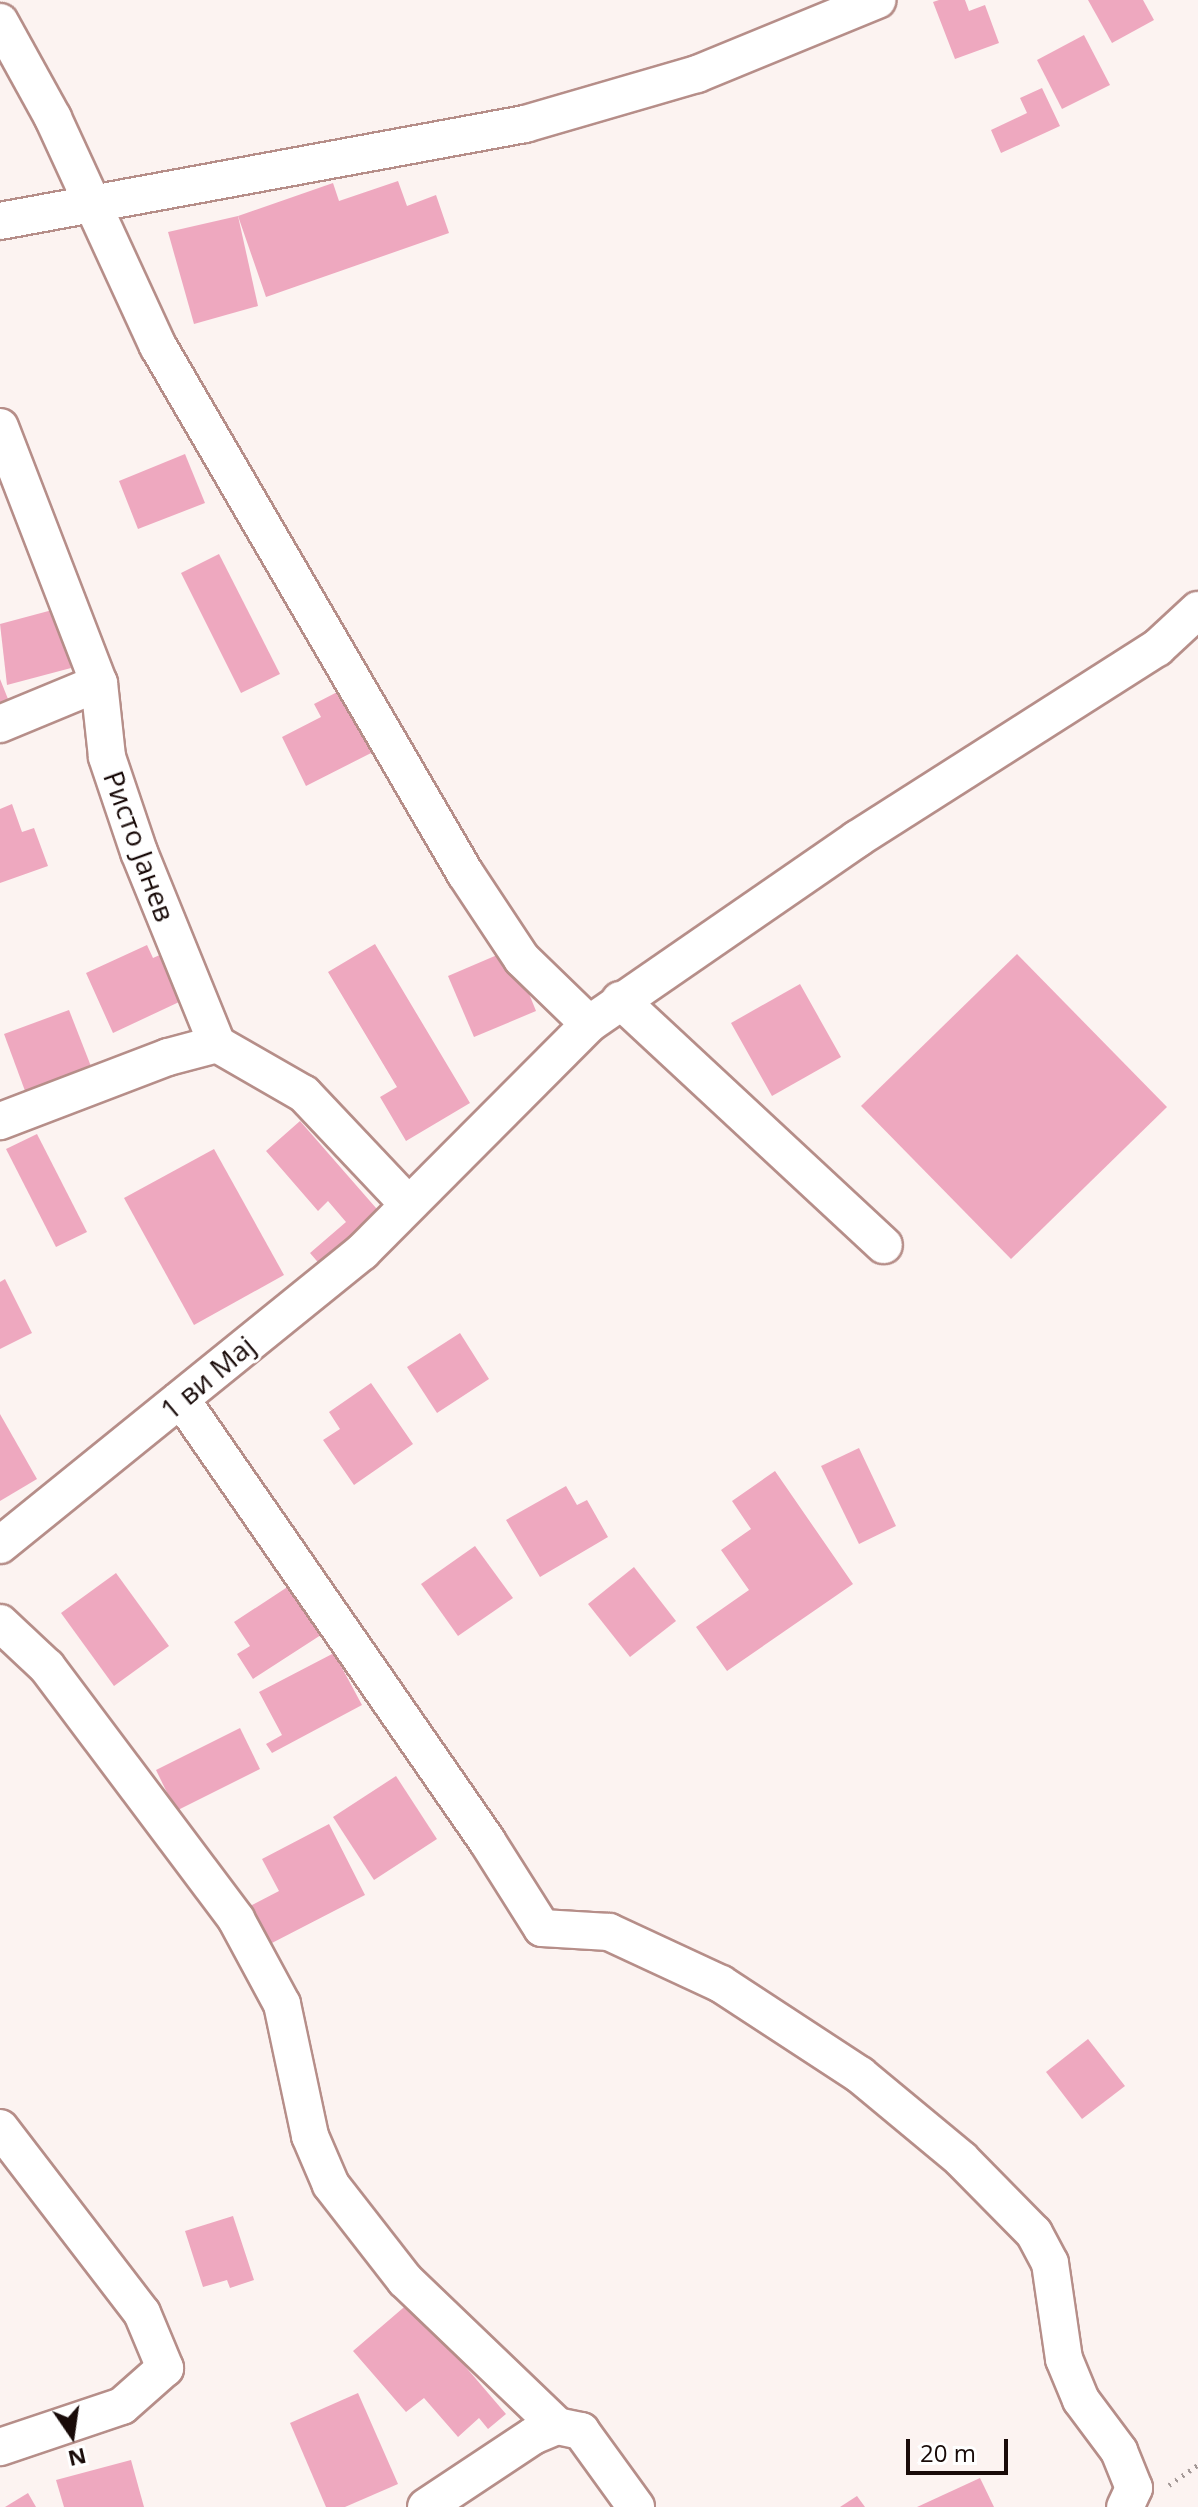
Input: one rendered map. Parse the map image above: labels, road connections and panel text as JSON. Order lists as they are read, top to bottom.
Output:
{
  "streets": {
    "street": ["Ристо Јанев", "1 ви Мај"]
  },
  "scale_bar": "20 m",
  "north": "bottom"
}
